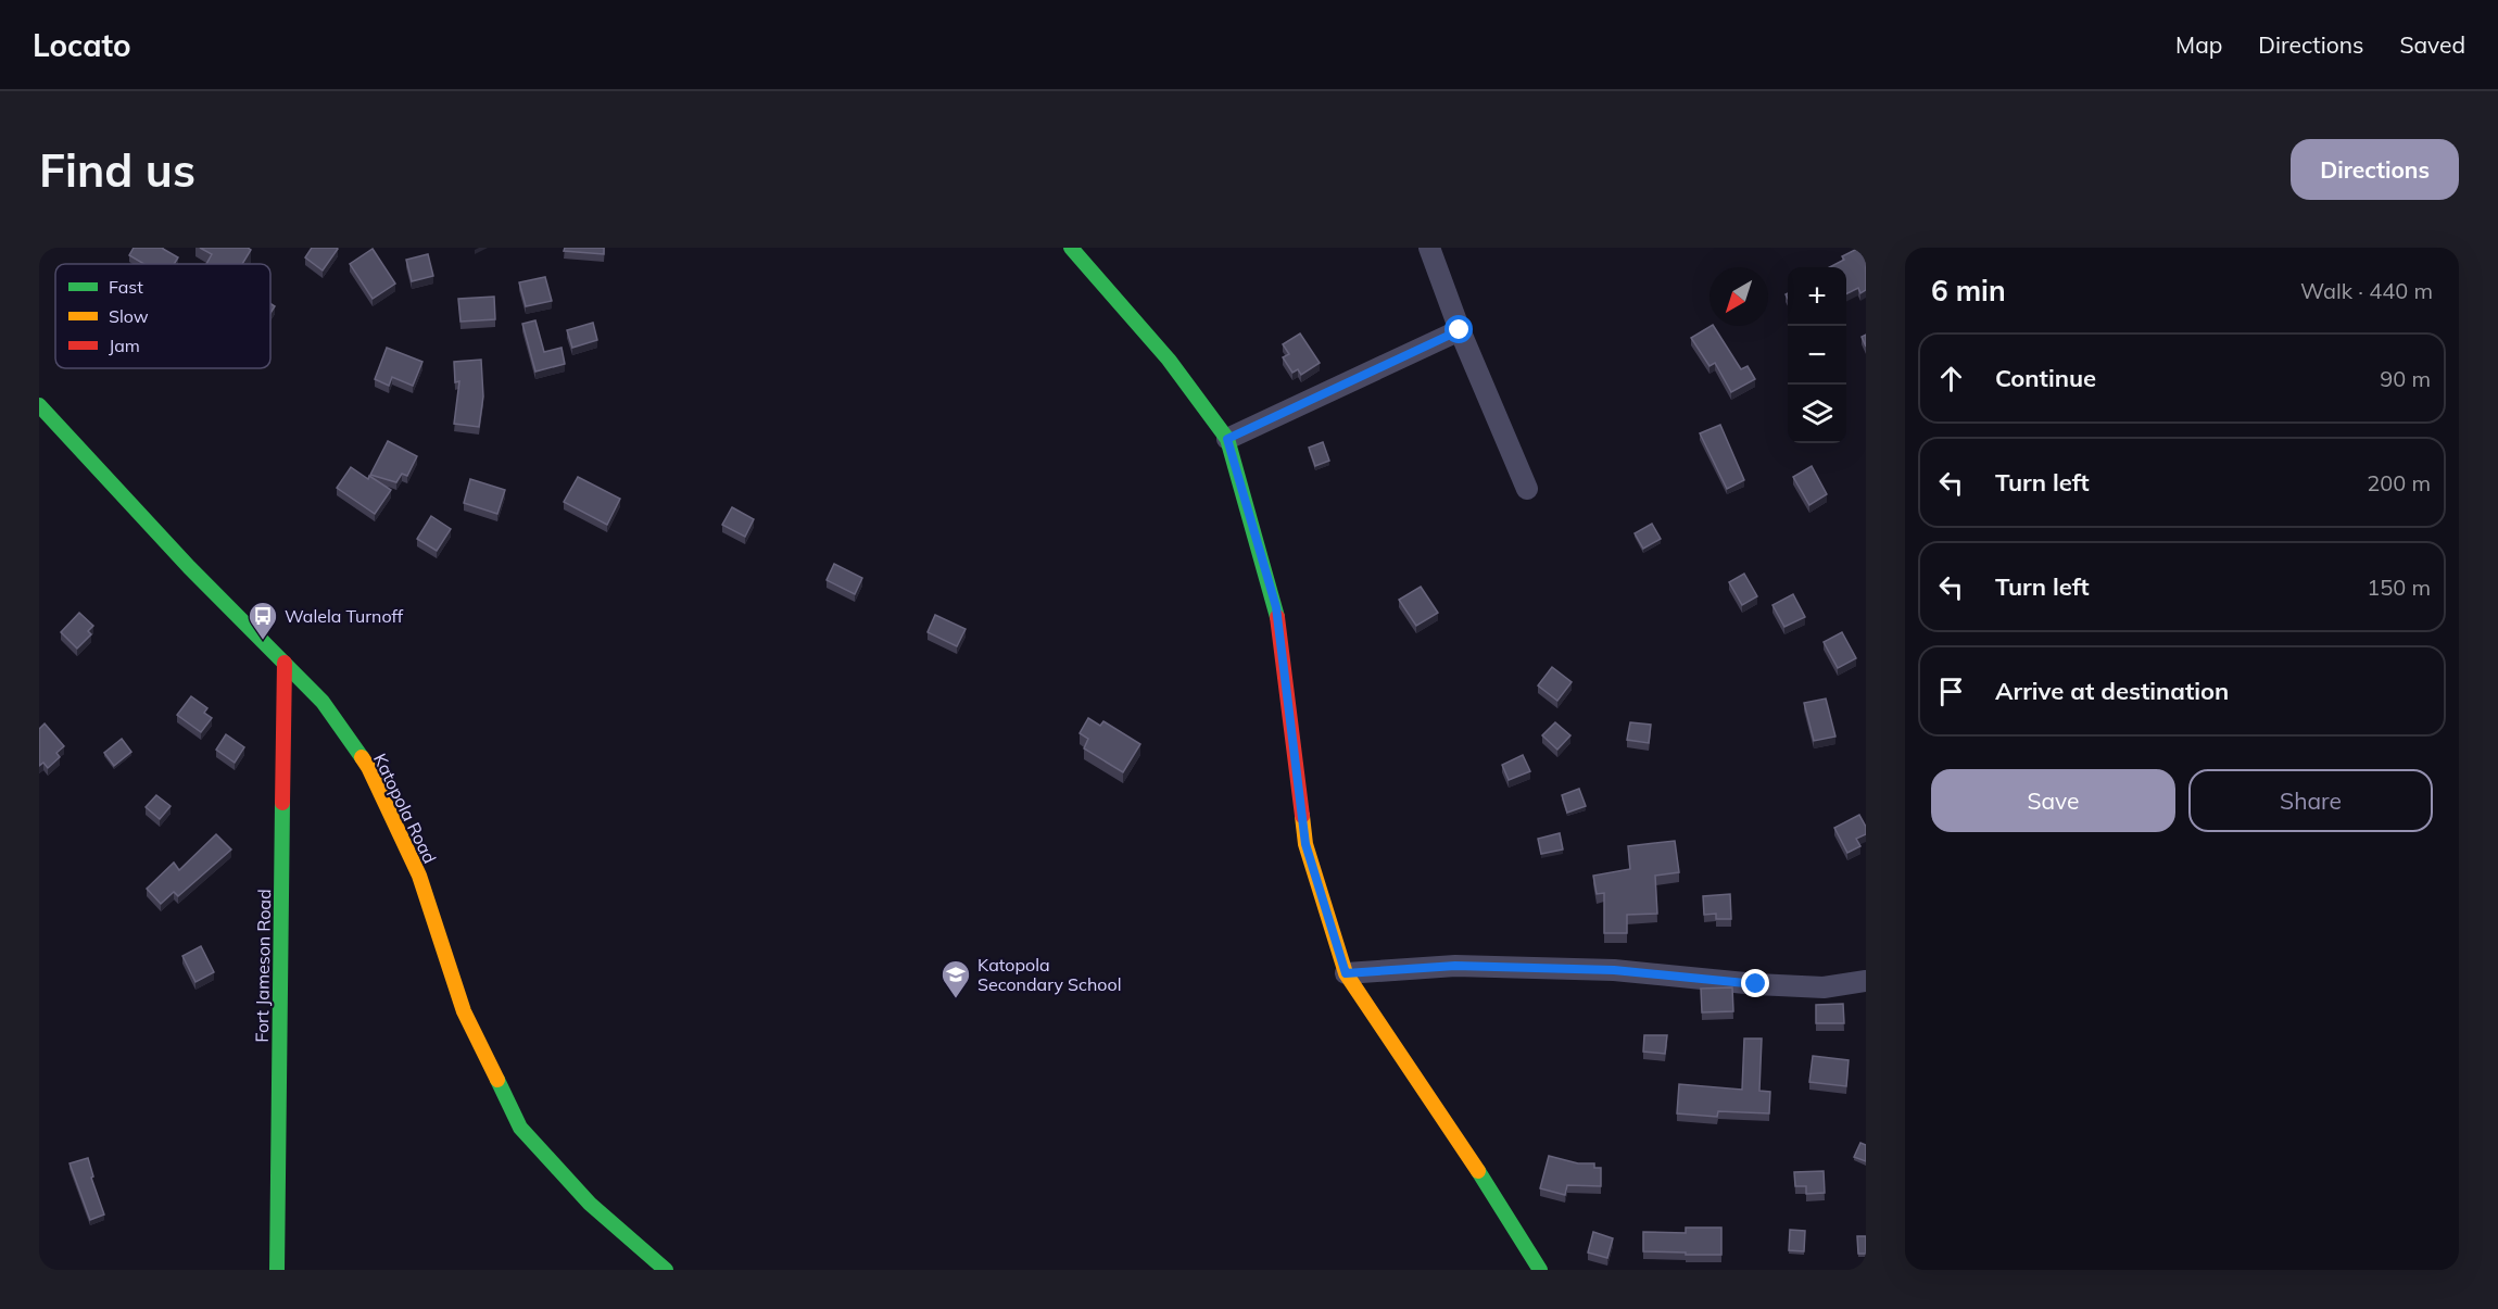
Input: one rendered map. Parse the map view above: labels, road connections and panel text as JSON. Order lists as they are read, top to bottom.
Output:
{
  "streets": {
    "street": ["Katopola Road", "Fort Jameson Road"]
  },
  "crossings": [
    ["Katopola Road", "Fort Jameson Road"]
  ],
  "places": {
    "bus stop": ["Walela Turnoff"],
    "school or university": ["Katopola Secondary School"]
  },
  "legend": ["Fast", "Slow", "Jam"],
  "north": "bottom left",
  "page": {
    "header": "Locato",
    "nav": ["Map", "Directions", "Saved"],
    "buttons": [
      "Directions",
      ["Save", "Share"]
    ],
    "title": "Find us",
    "heading": ["6 min", "Walk · 440 m"],
    "map_buttons": ["+", "−"],
    "list": [
      ["Continue", "90 m"],
      ["Turn left", "200 m"],
      ["Turn left", "150 m"],
      "Arrive at destination"
    ]
  }
}
